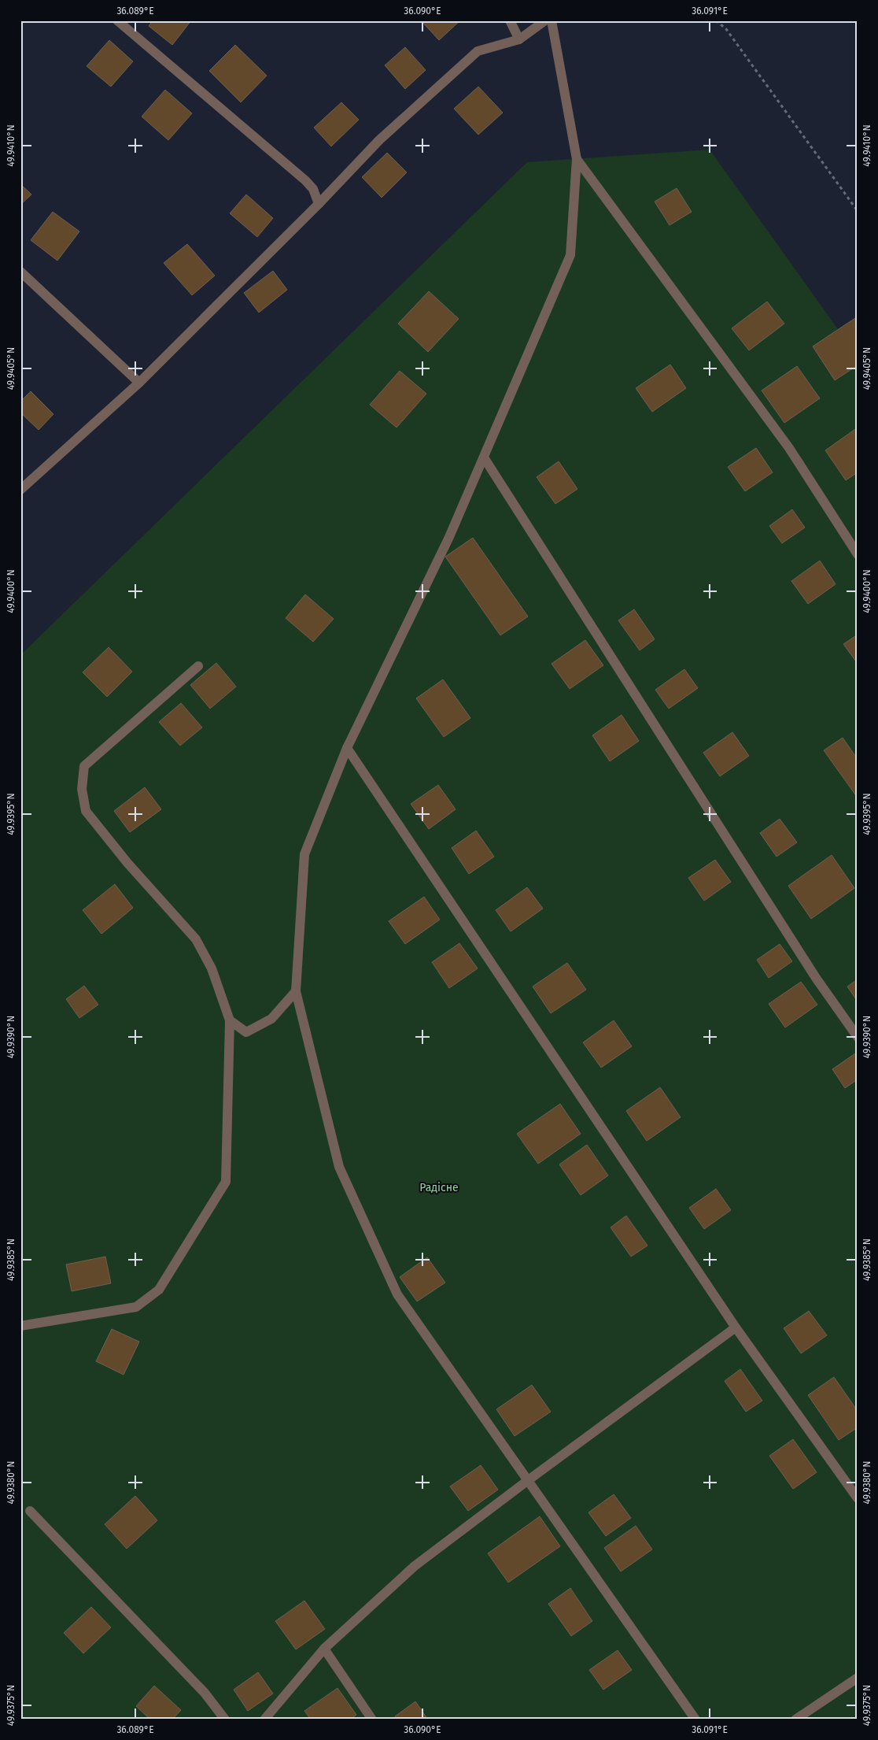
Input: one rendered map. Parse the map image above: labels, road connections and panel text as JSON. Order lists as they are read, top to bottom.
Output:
{
  "parks": ["Радісне"],
  "coordinates": [
    "36.089°E",
    "36.090°E",
    "36.091°E",
    "49.9410°N",
    "49.9405°N",
    "49.9400°N",
    "49.9395°N",
    "49.9390°N",
    "49.9385°N",
    "49.9380°N",
    "49.9375°N"
  ]
}
